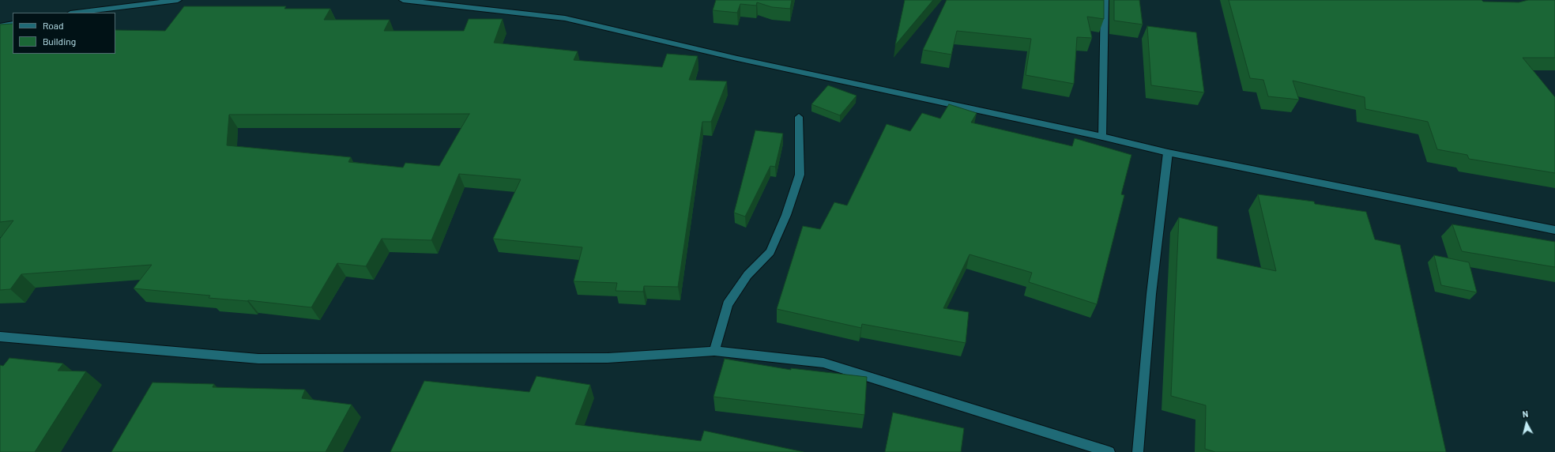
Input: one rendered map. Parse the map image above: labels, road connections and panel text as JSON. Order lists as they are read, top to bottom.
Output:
{
  "legend": ["Road", "Building"],
  "north": "top"
}
